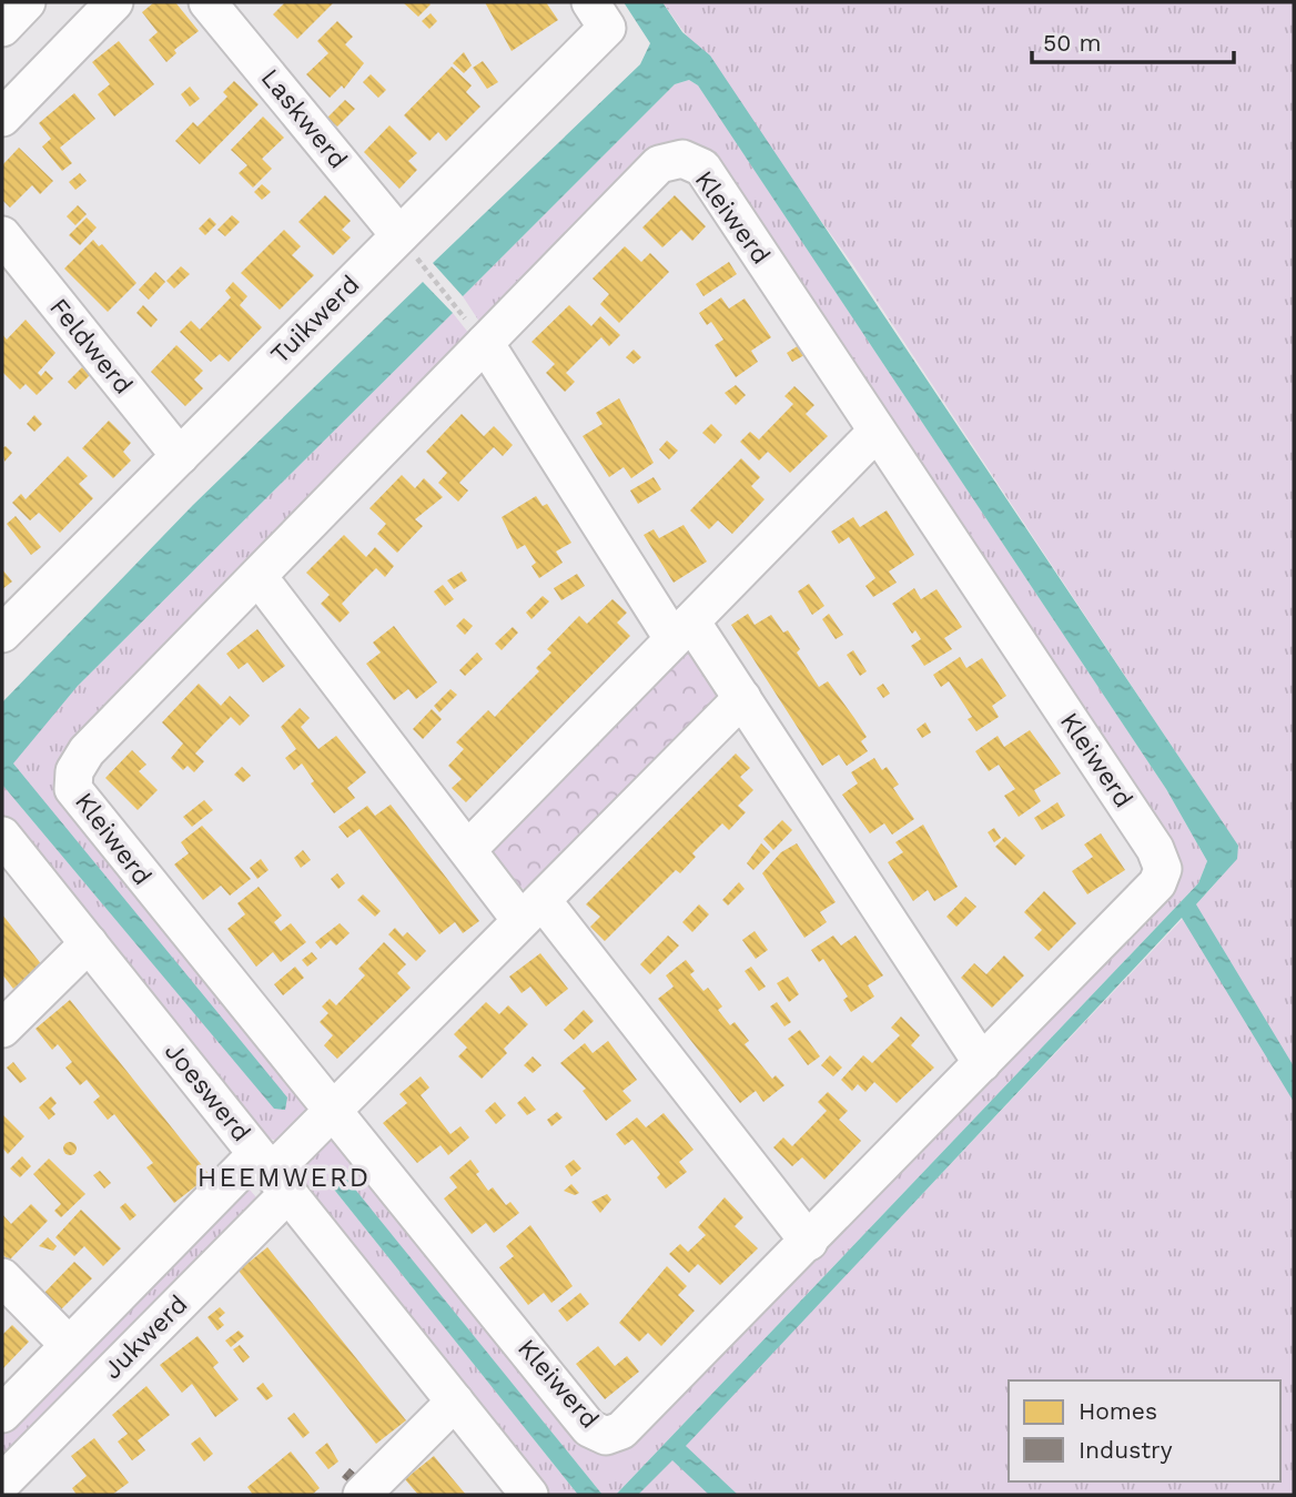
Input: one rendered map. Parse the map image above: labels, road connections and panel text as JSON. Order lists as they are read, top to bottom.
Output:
{
  "streets": {
    "street": [
      "Laskwerd",
      "Kleiwerd",
      "Tuikwerd",
      "Feldwerd",
      "Joeswerd",
      "Jukwerd"
    ]
  },
  "crossings": [
    ["Laskwerd", "Tuikwerd"],
    ["Tuikwerd", "Feldwerd"],
    ["Joeswerd", "Jukwerd"]
  ],
  "districts": ["HEEMWERD"],
  "legend": ["Homes", "Industry"],
  "scale_bar": "50 m"
}
